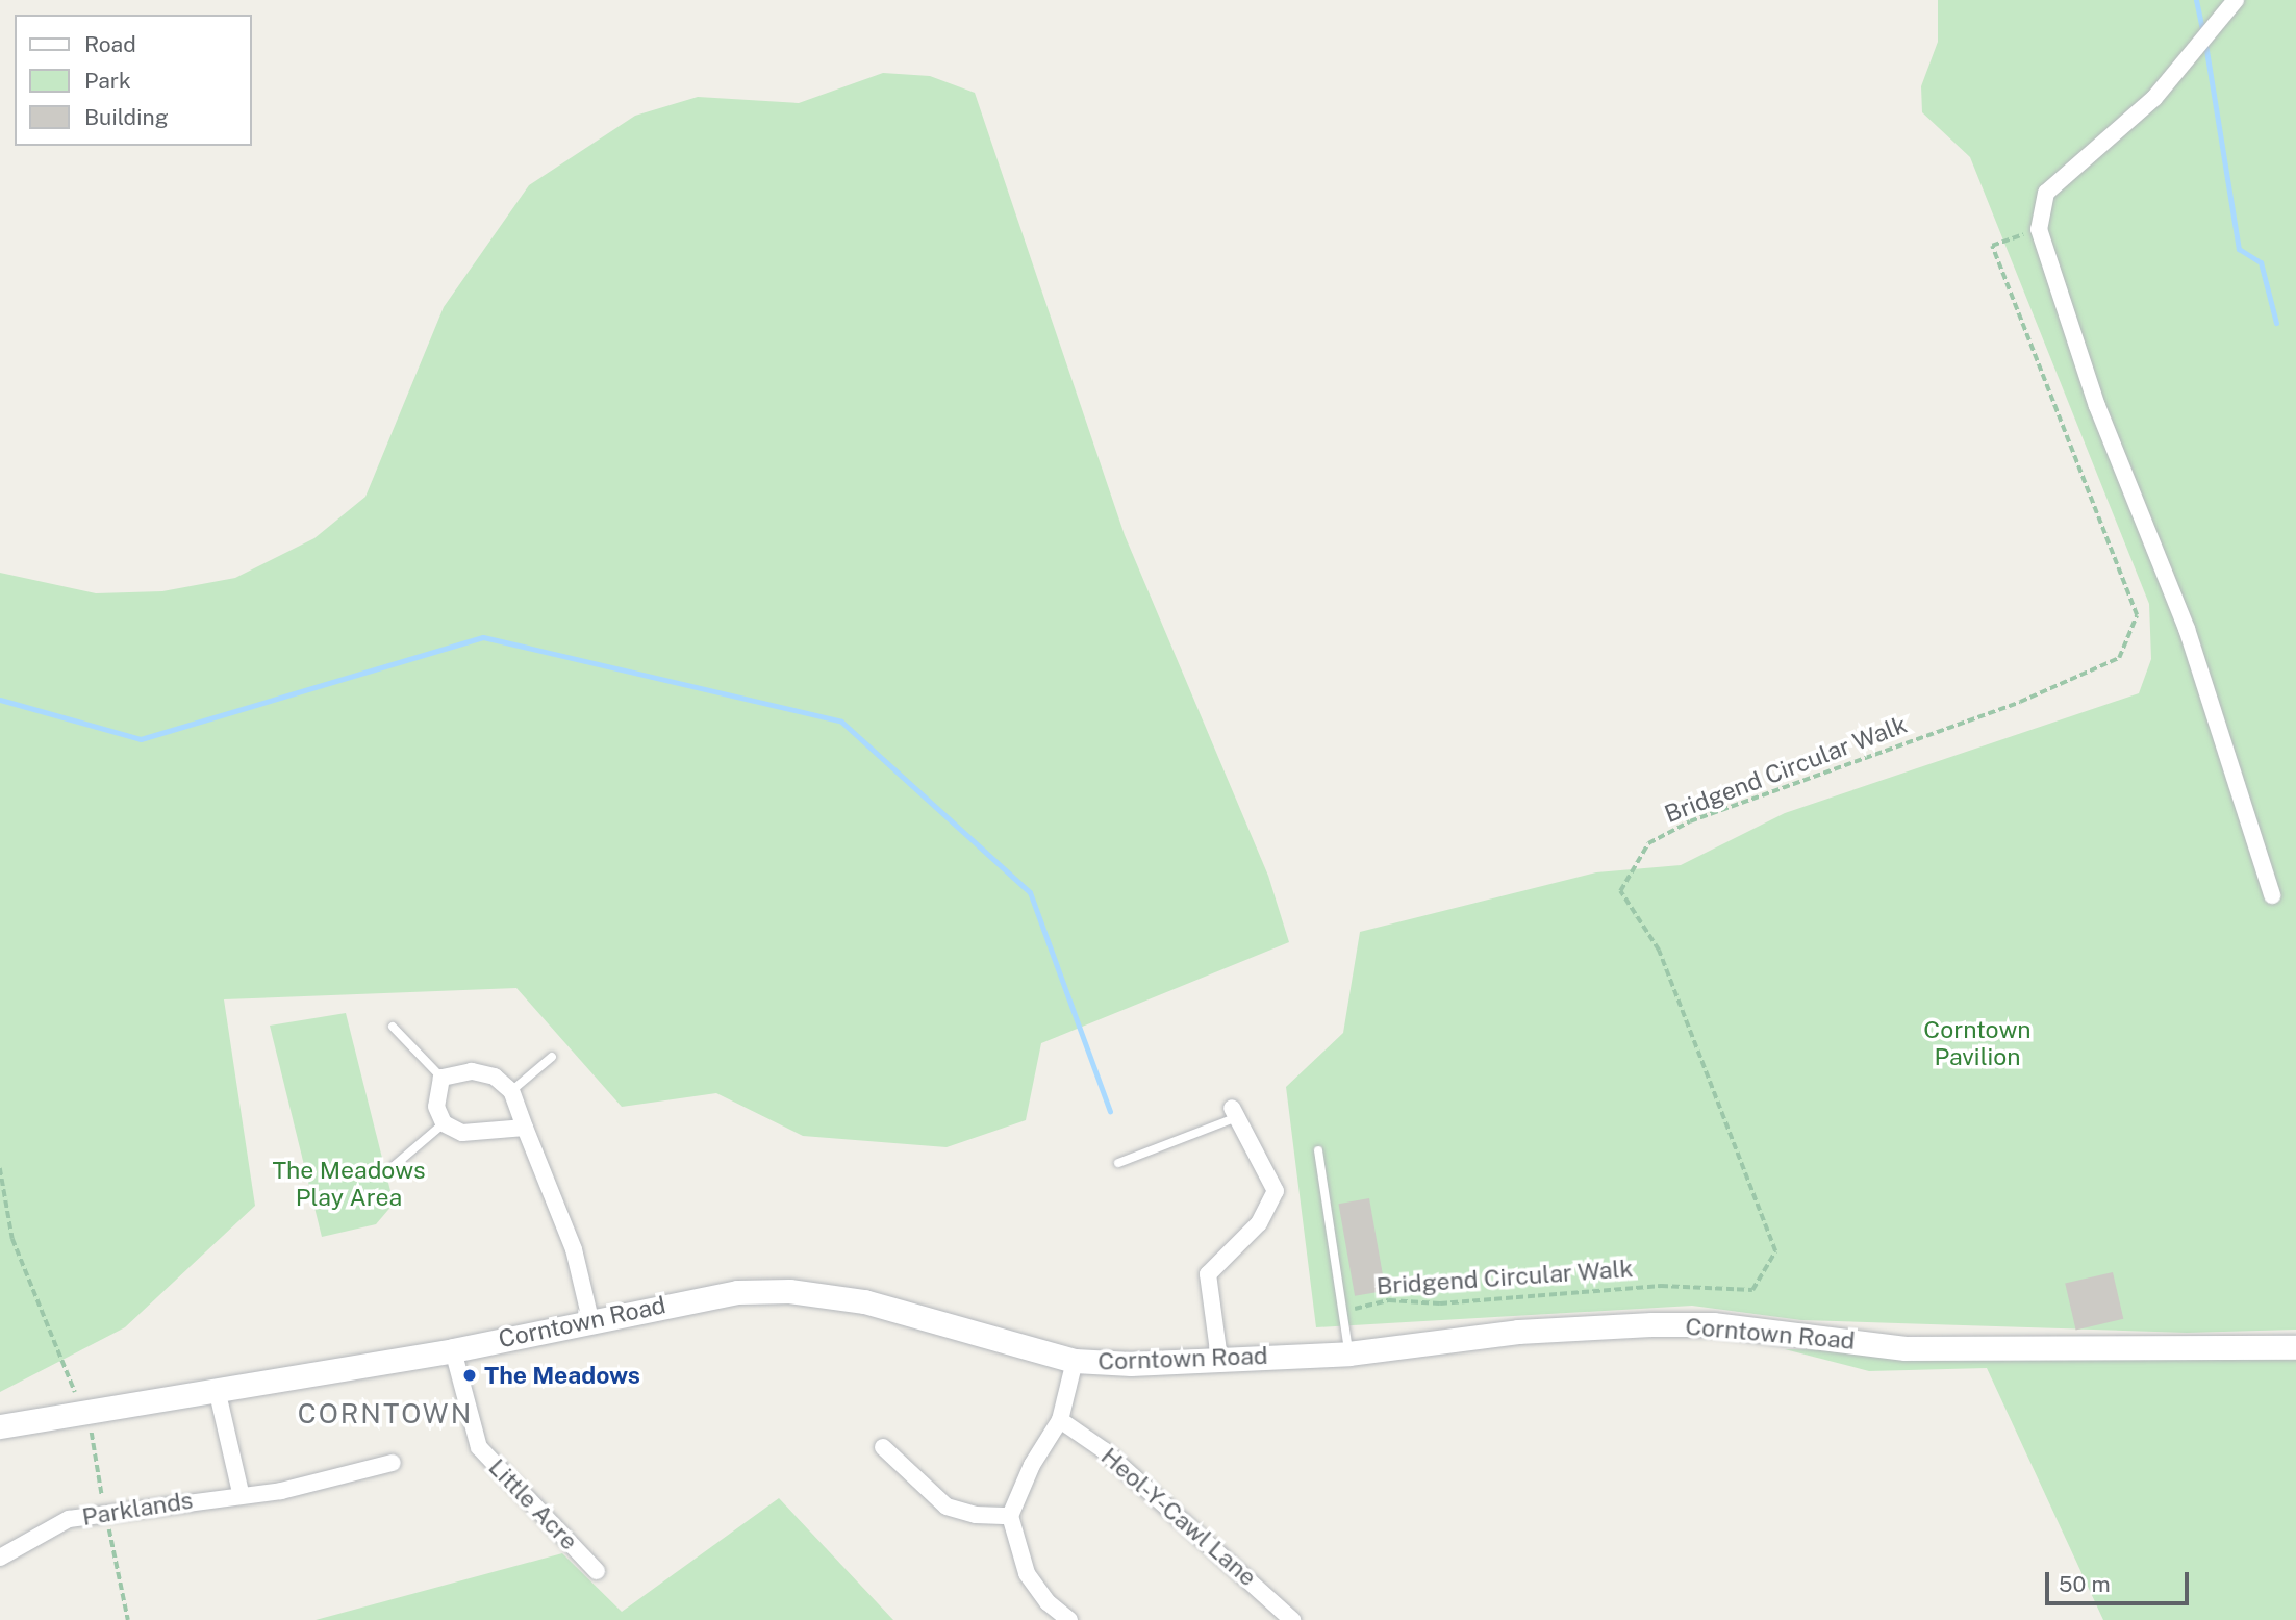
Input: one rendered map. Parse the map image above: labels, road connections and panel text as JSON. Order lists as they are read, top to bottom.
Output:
{
  "streets": {
    "main road": ["Corntown Road"],
    "street": ["Little Acre", "Parklands", "Heol-Y-Cawl Lane"],
    "path": ["Bridgend Circular Walk"]
  },
  "crossings": [
    ["Corntown Road", "Little Acre"]
  ],
  "districts": ["CORNTOWN"],
  "parks": ["Corntown Pavilion", "The Meadows Play Area"],
  "places": ["The Meadows"],
  "legend": ["Road", "Park", "Building"],
  "scale_bar": "50 m"
}
